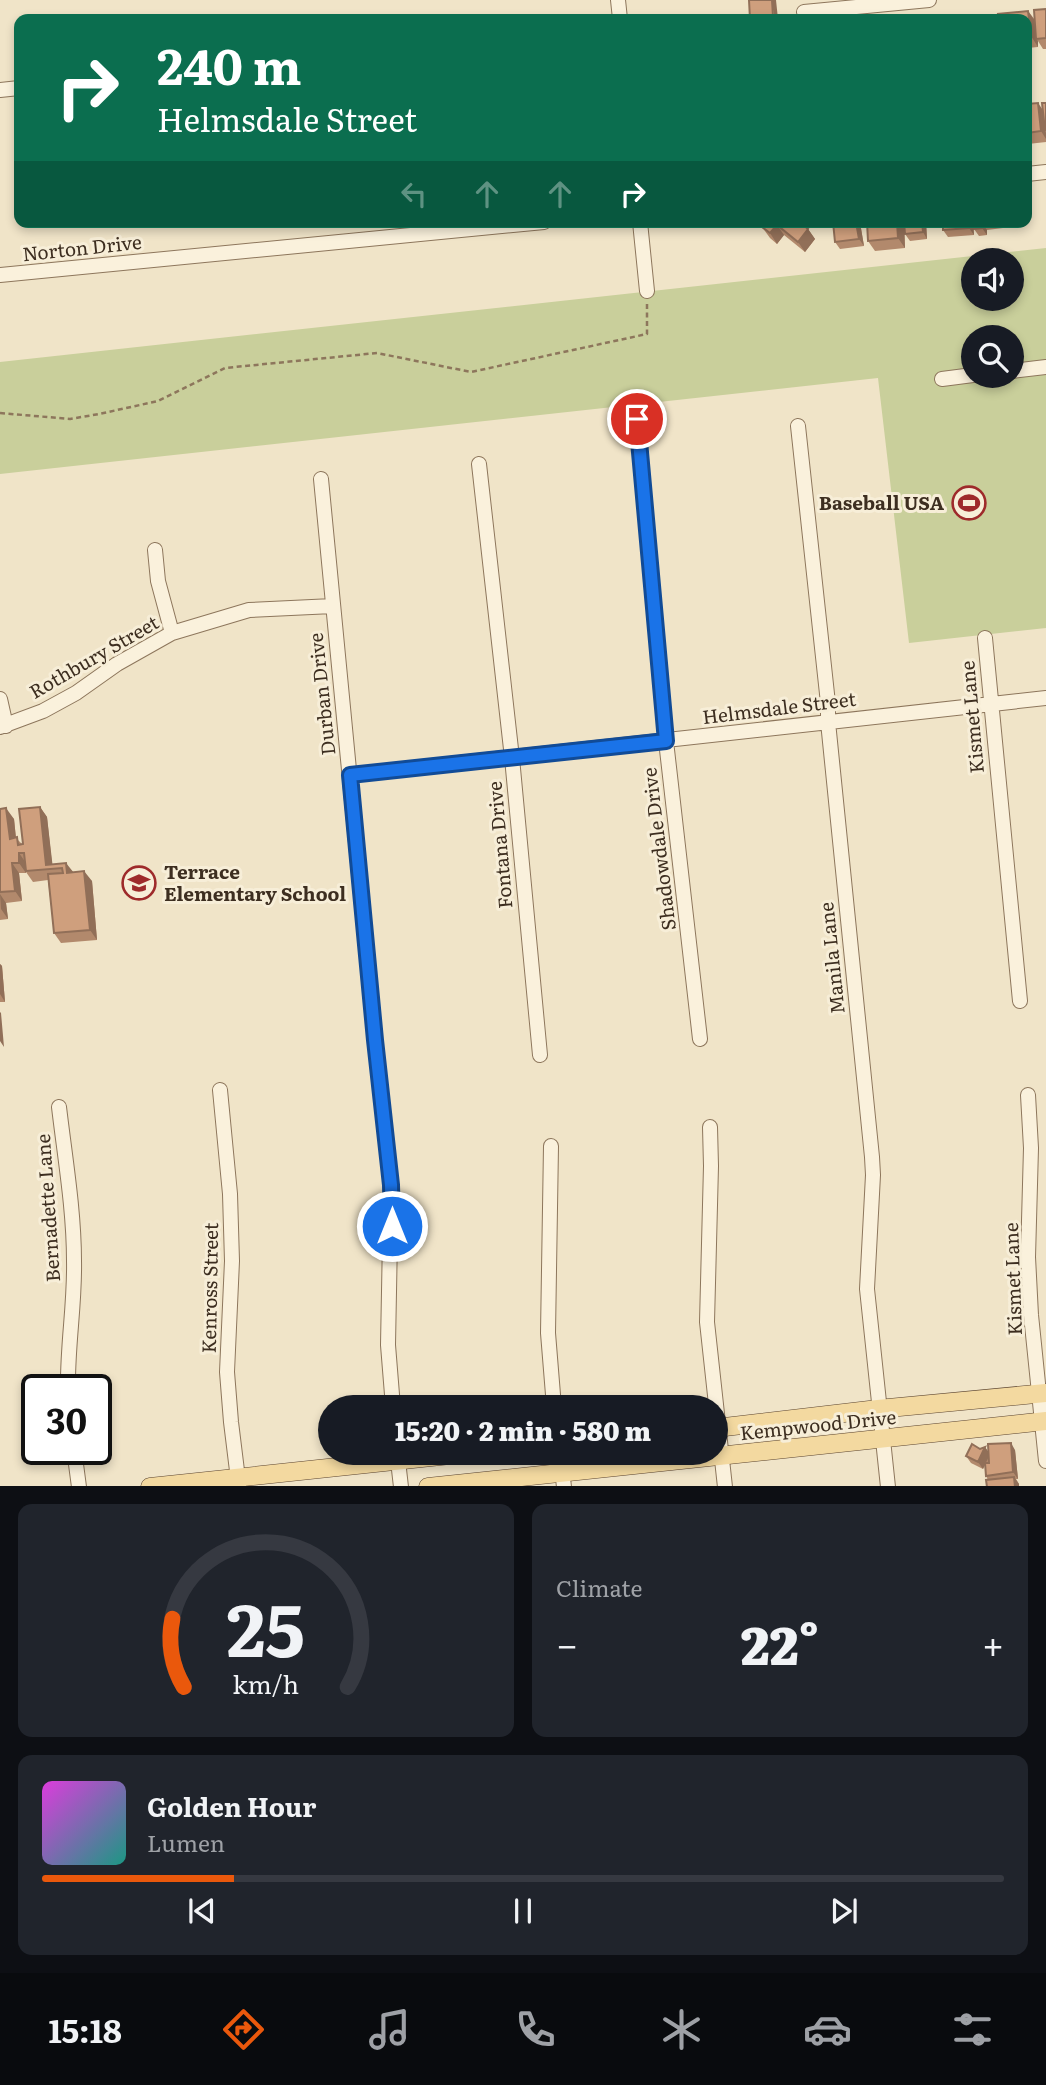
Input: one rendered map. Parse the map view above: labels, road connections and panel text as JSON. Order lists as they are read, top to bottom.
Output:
{
  "streets": {
    "main road": ["Kempwood Drive"],
    "street": [
      "Norton Drive",
      "Rothbury Street",
      "Durban Drive",
      "Helmsdale Street",
      "Kismet Lane",
      "Fontana Drive",
      "Shadowdale Drive",
      "Manila Lane",
      "Bernadette Lane",
      "Kenross Street"
    ]
  },
  "crossings": [
    ["Rothbury Street", "Durban Drive"],
    ["Durban Drive", "Helmsdale Street"],
    ["Helmsdale Street", "Kismet Lane"],
    ["Helmsdale Street", "Fontana Drive"],
    ["Helmsdale Street", "Shadowdale Drive"],
    ["Helmsdale Street", "Manila Lane"],
    ["Kismet Lane", "Kempwood Drive"],
    ["Manila Lane", "Kempwood Drive"]
  ],
  "places": {
    "sports": ["Baseball USA"],
    "school or university": ["Terrace Elementary School"]
  },
  "page": {
    "turn": ["240 m", "Helmsdale Street"],
    "limit": "30",
    "trip": "15:20 · 2 min · 580 m",
    "tile": "Climate",
    "heat": ["−", "22°", "+"],
    "song": ["Golden Hour", "Lumen"],
    "tabs": "15:18",
    "gauge": ["25", "km/h"]
  }
}
